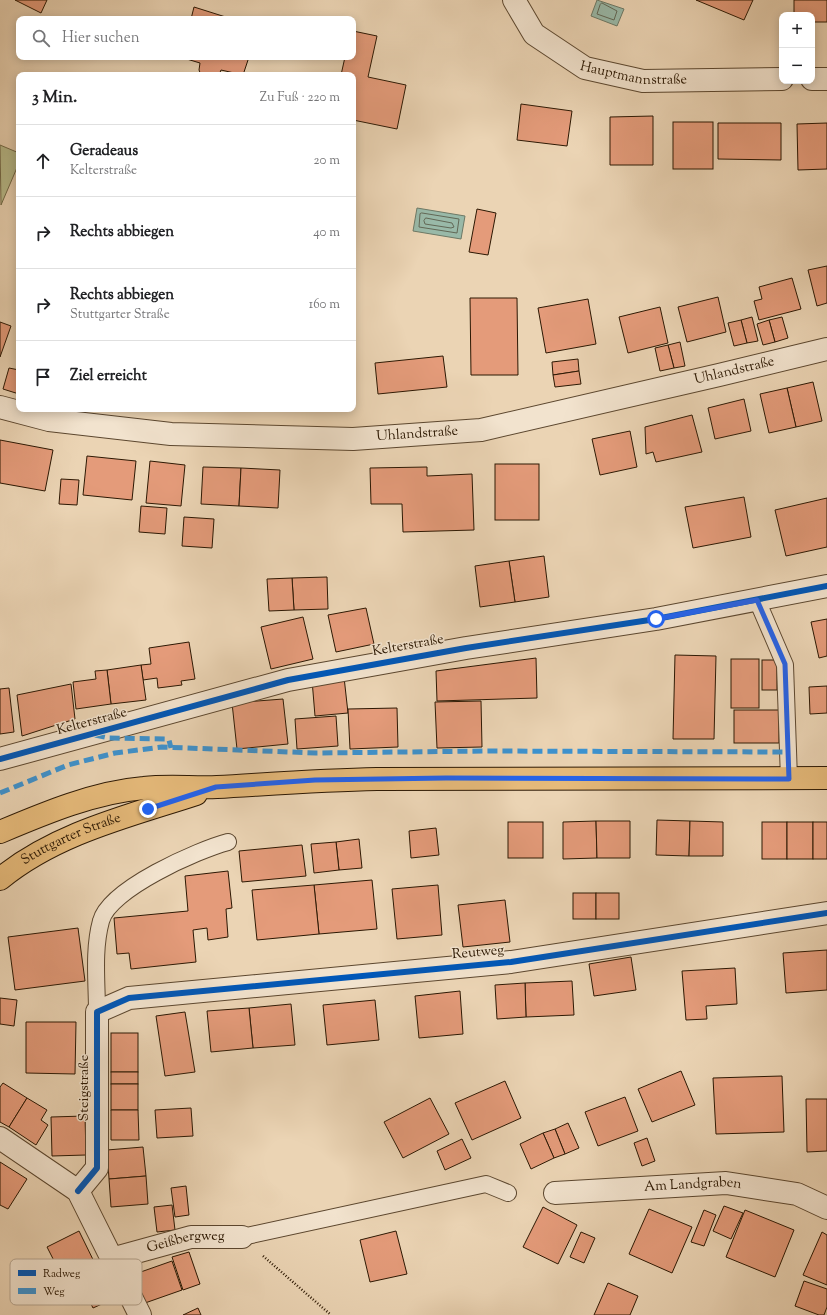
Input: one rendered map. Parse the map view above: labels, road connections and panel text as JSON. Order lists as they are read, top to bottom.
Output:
{
  "streets": {
    "main road": ["Stuttgarter Straße"],
    "street": [
      "Hauptmannstraße",
      "Uhlandstraße",
      "Kelterstraße",
      "Reutweg",
      "Steigstraße",
      "Am Landgraben",
      "Geißbergweg"
    ]
  },
  "crossings": [
    ["Reutweg", "Steigstraße"]
  ],
  "legend": ["Radweg", "Weg"],
  "page": {
    "map_buttons": ["+", "−"],
    "search": "Hier suchen",
    "heading": ["3 Min.", "Zu Fuß · 220 m"],
    "list": [
      ["Geradeaus", "Kelterstraße", "20 m"],
      ["Rechts abbiegen", "40 m"],
      ["Rechts abbiegen", "Stuttgarter Straße", "160 m"],
      "Ziel erreicht"
    ]
  }
}
